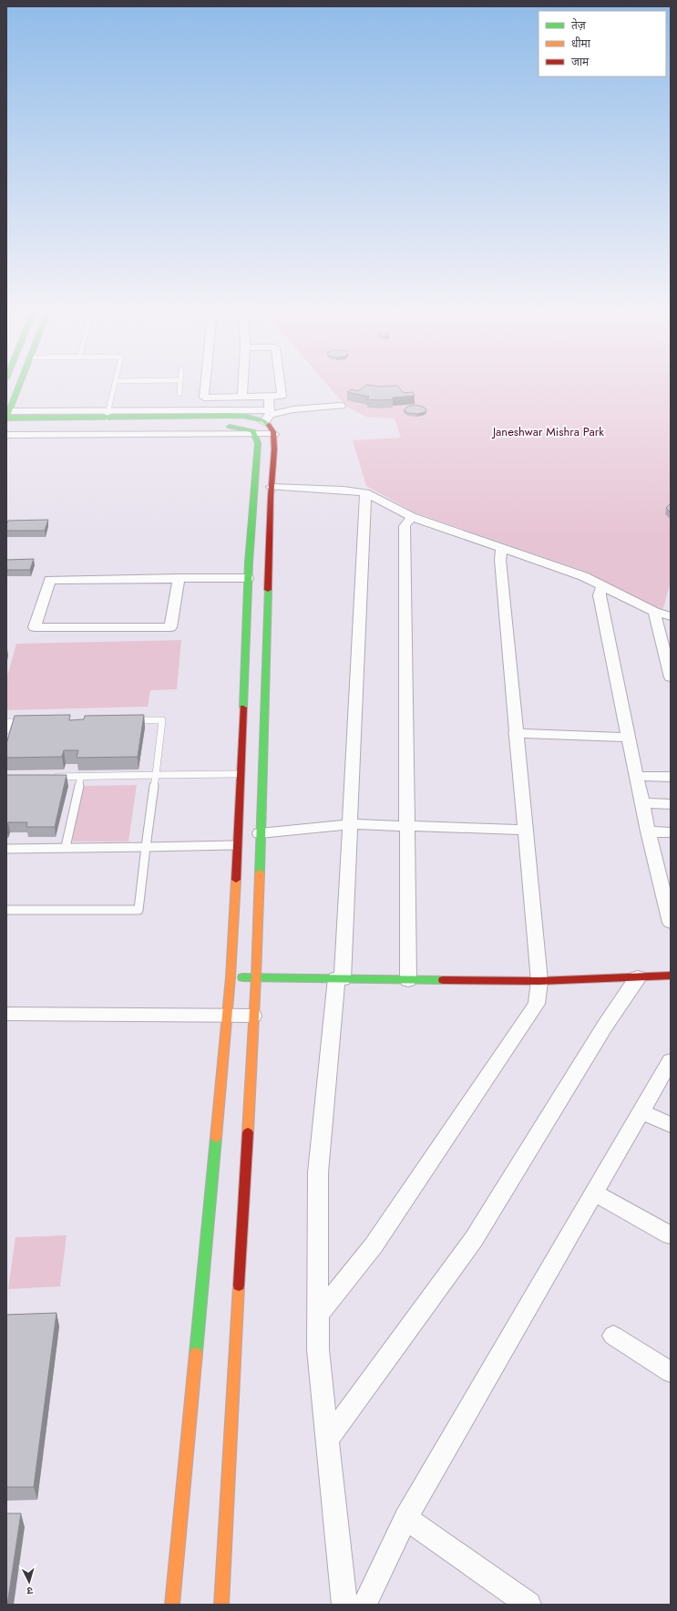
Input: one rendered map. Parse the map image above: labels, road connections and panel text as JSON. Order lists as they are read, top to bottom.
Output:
{
  "parks": ["Janeshwar Mishra Park"],
  "legend": ["तेज़", "धीमा", "जाम"],
  "north": "bottom"
}
